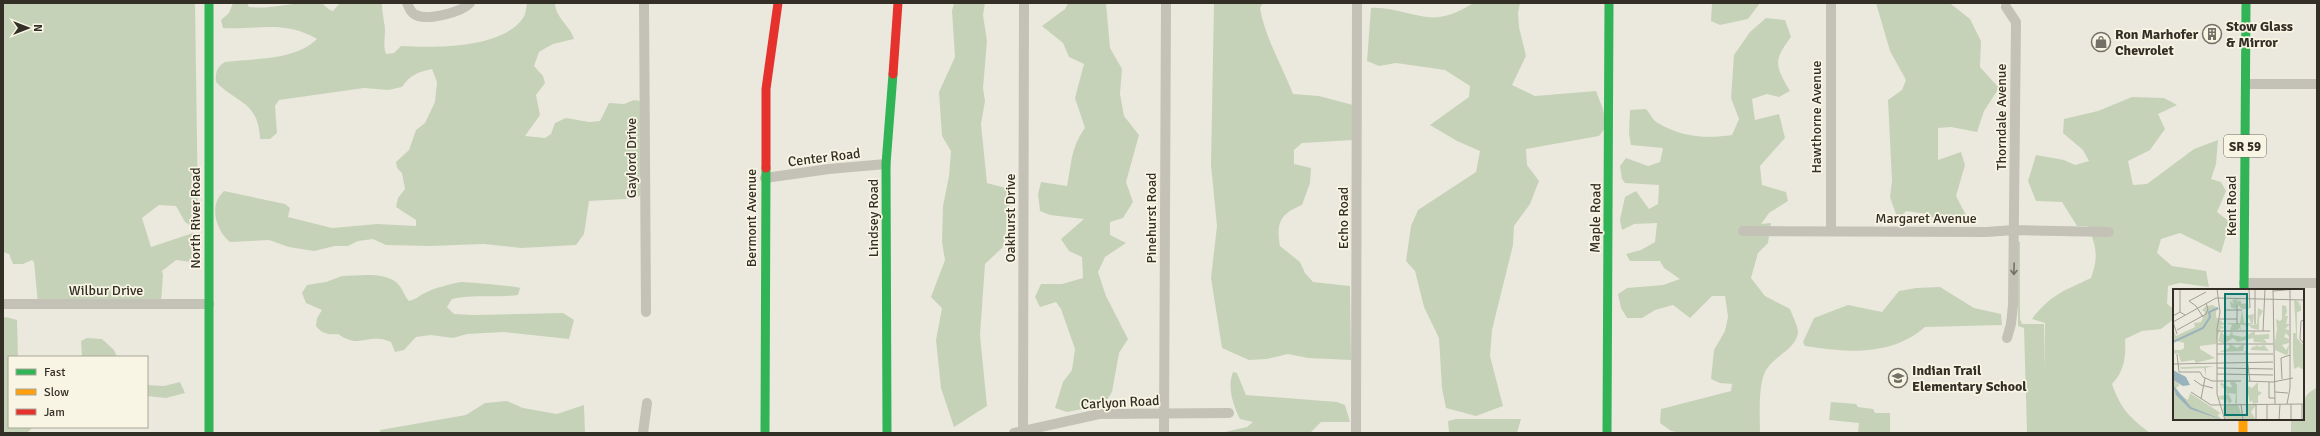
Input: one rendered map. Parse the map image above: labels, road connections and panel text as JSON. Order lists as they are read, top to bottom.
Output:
{
  "streets": {
    "street": [
      "Hawthorne Avenue",
      "Thorndale Avenue",
      "SR 59",
      "Center Road",
      "Gaylord Drive",
      "Kent Road",
      "North River Road",
      "Bermont Avenue",
      "Lindsey Road",
      "Oakhurst Drive",
      "Pinehurst Road",
      "Echo Road",
      "Maple Road",
      "Margaret Avenue",
      "Wilbur Drive",
      "Carlyon Road"
    ]
  },
  "crossings": [
    ["Hawthorne Avenue", "Margaret Avenue"],
    ["Thorndale Avenue", "Margaret Avenue"],
    ["Center Road", "Bermont Avenue"],
    ["Center Road", "Lindsey Road"],
    ["North River Road", "Wilbur Drive"],
    ["Oakhurst Drive", "Carlyon Road"],
    ["Pinehurst Road", "Carlyon Road"]
  ],
  "places": {
    "building": ["Stow Glass & Mirror"],
    "shop": ["Ron Marhofer Chevrolet"],
    "school or university": ["Indian Trail Elementary School"]
  },
  "legend": ["Fast", "Slow", "Jam"],
  "north": "right"
}
